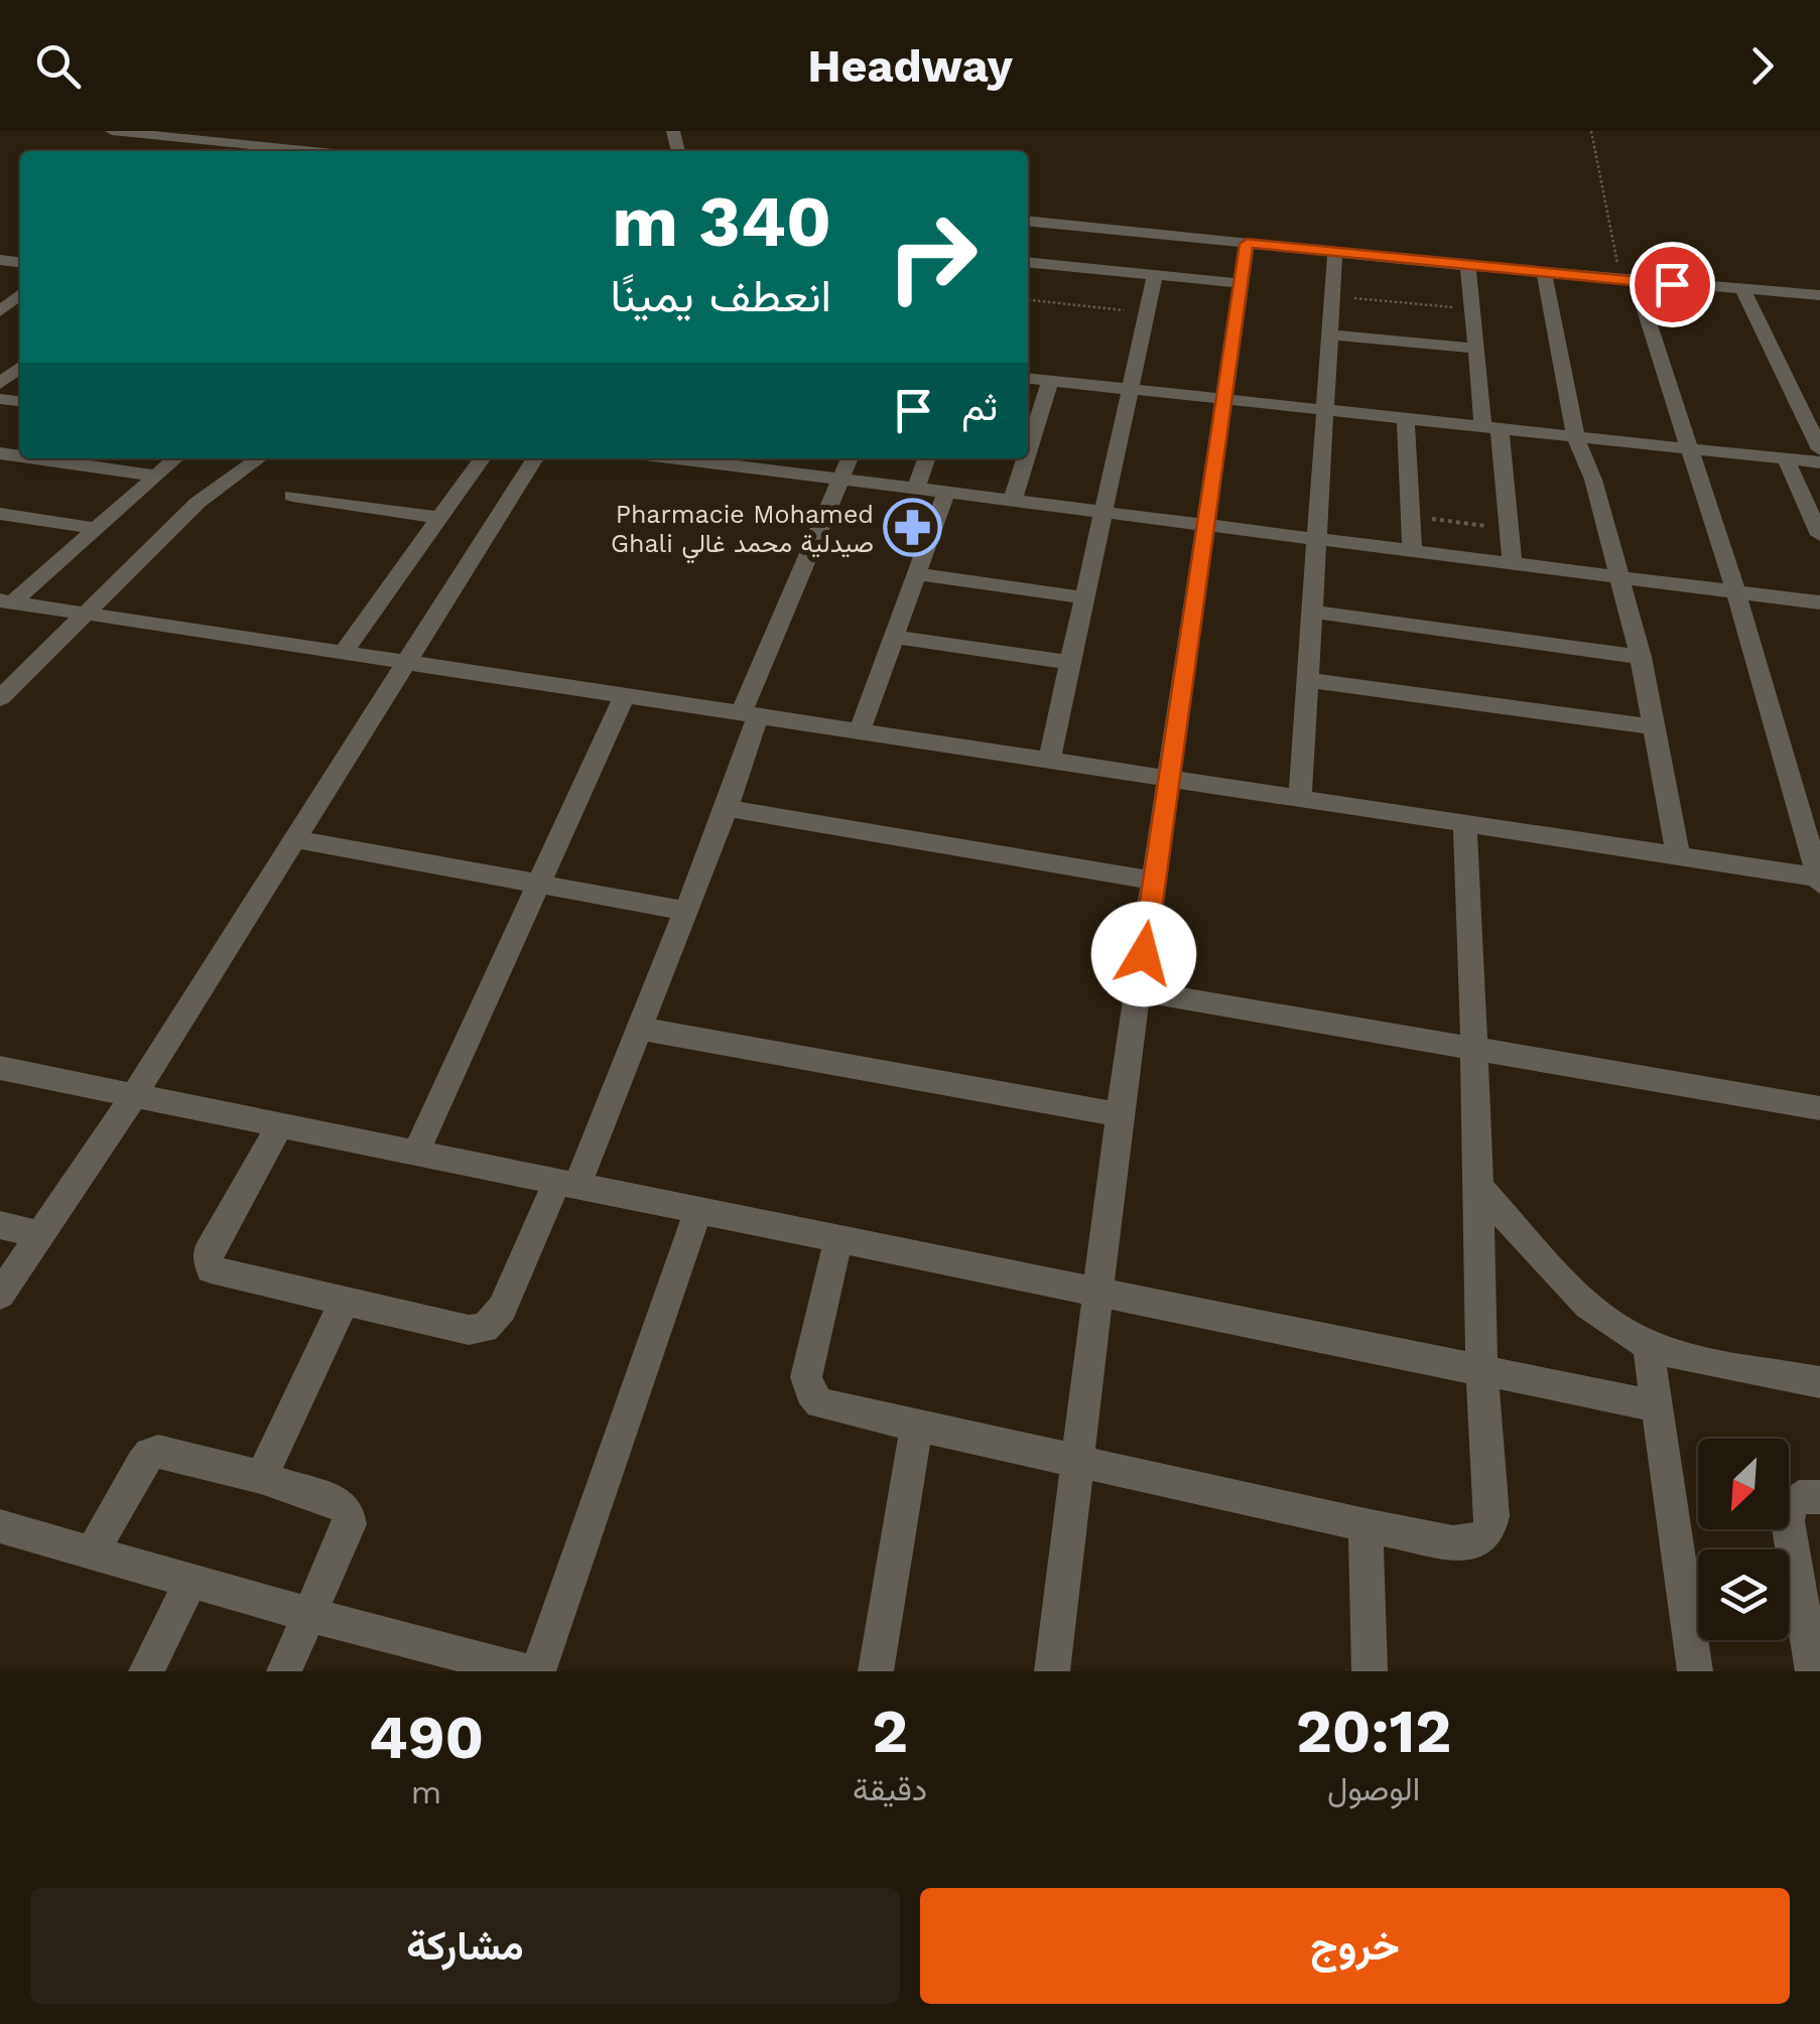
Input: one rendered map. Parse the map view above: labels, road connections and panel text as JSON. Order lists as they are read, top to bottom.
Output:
{
  "places": {
    "pharmacy": ["Pharmacie Mohamed Ghali صيدلية محمد غالي"]
  },
  "north": "bottom left",
  "page": {
    "header": "Headway",
    "turn": ["340 m", "انعطف يمينًا"],
    "then": "ثم",
    "eta": [
      "20:12",
      "الوصول",
      "2",
      "دقيقة",
      "490",
      "m"
    ],
    "buttons": ["خروج", "مشاركة"]
  }
}
